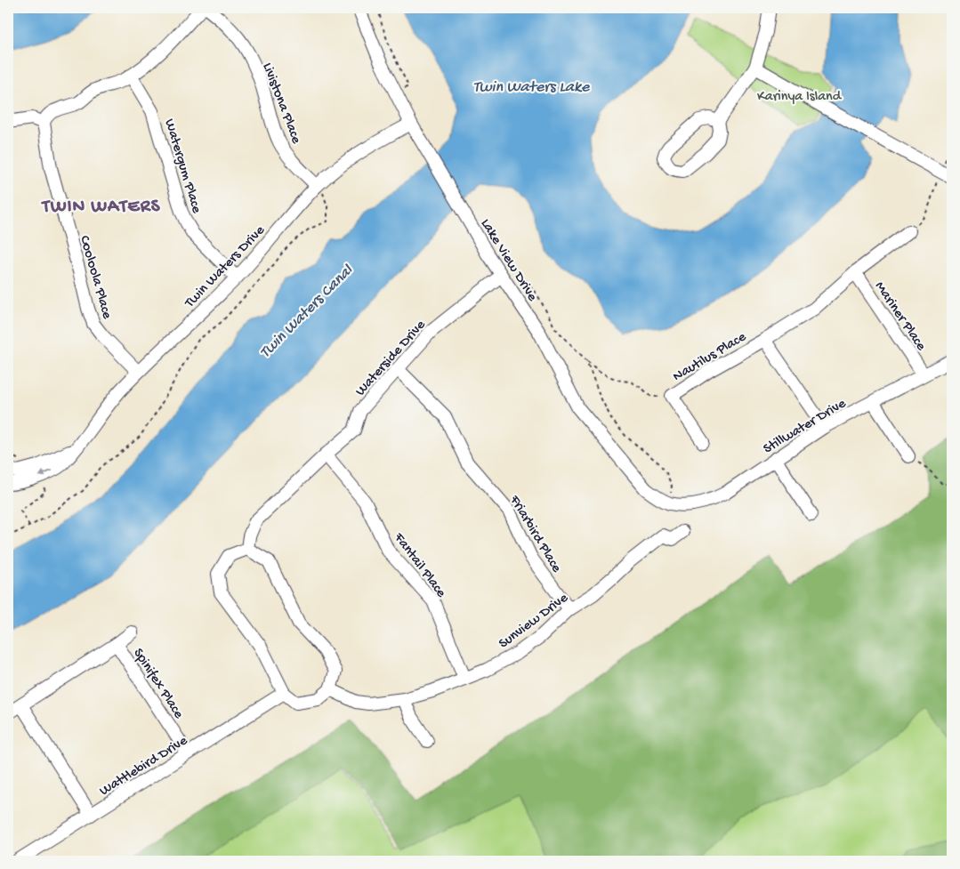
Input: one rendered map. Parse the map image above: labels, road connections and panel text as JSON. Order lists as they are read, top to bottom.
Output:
{
  "streets": {
    "street": [
      "Livistona Place",
      "Watergum Place",
      "Lake View Drive",
      "Twin Waters Drive",
      "Cooloola Place",
      "Mariner Place",
      "Nautilus Place",
      "Waterside Drive",
      "Stillwater Drive",
      "Friarbird Place",
      "Fantail Place",
      "Sunview Drive",
      "Spinifex Place",
      "Wattlebird Drive"
    ]
  },
  "crossings": [
    ["Livistona Place", "Twin Waters Drive"],
    ["Watergum Place", "Twin Waters Drive"],
    ["Lake View Drive", "Twin Waters Drive"],
    ["Lake View Drive", "Waterside Drive"],
    ["Lake View Drive", "Stillwater Drive"],
    ["Twin Waters Drive", "Cooloola Place"],
    ["Mariner Place", "Nautilus Place"],
    ["Mariner Place", "Stillwater Drive"],
    ["Nautilus Place", "Stillwater Drive"],
    ["Waterside Drive", "Friarbird Place"],
    ["Waterside Drive", "Fantail Place"],
    ["Friarbird Place", "Sunview Drive"],
    ["Fantail Place", "Sunview Drive"],
    ["Spinifex Place", "Wattlebird Drive"]
  ],
  "districts": ["TWIN WATERS"],
  "water": ["Twin Waters Lake", "Twin Waters Canal"],
  "parks": ["Karinya Island"]
}
